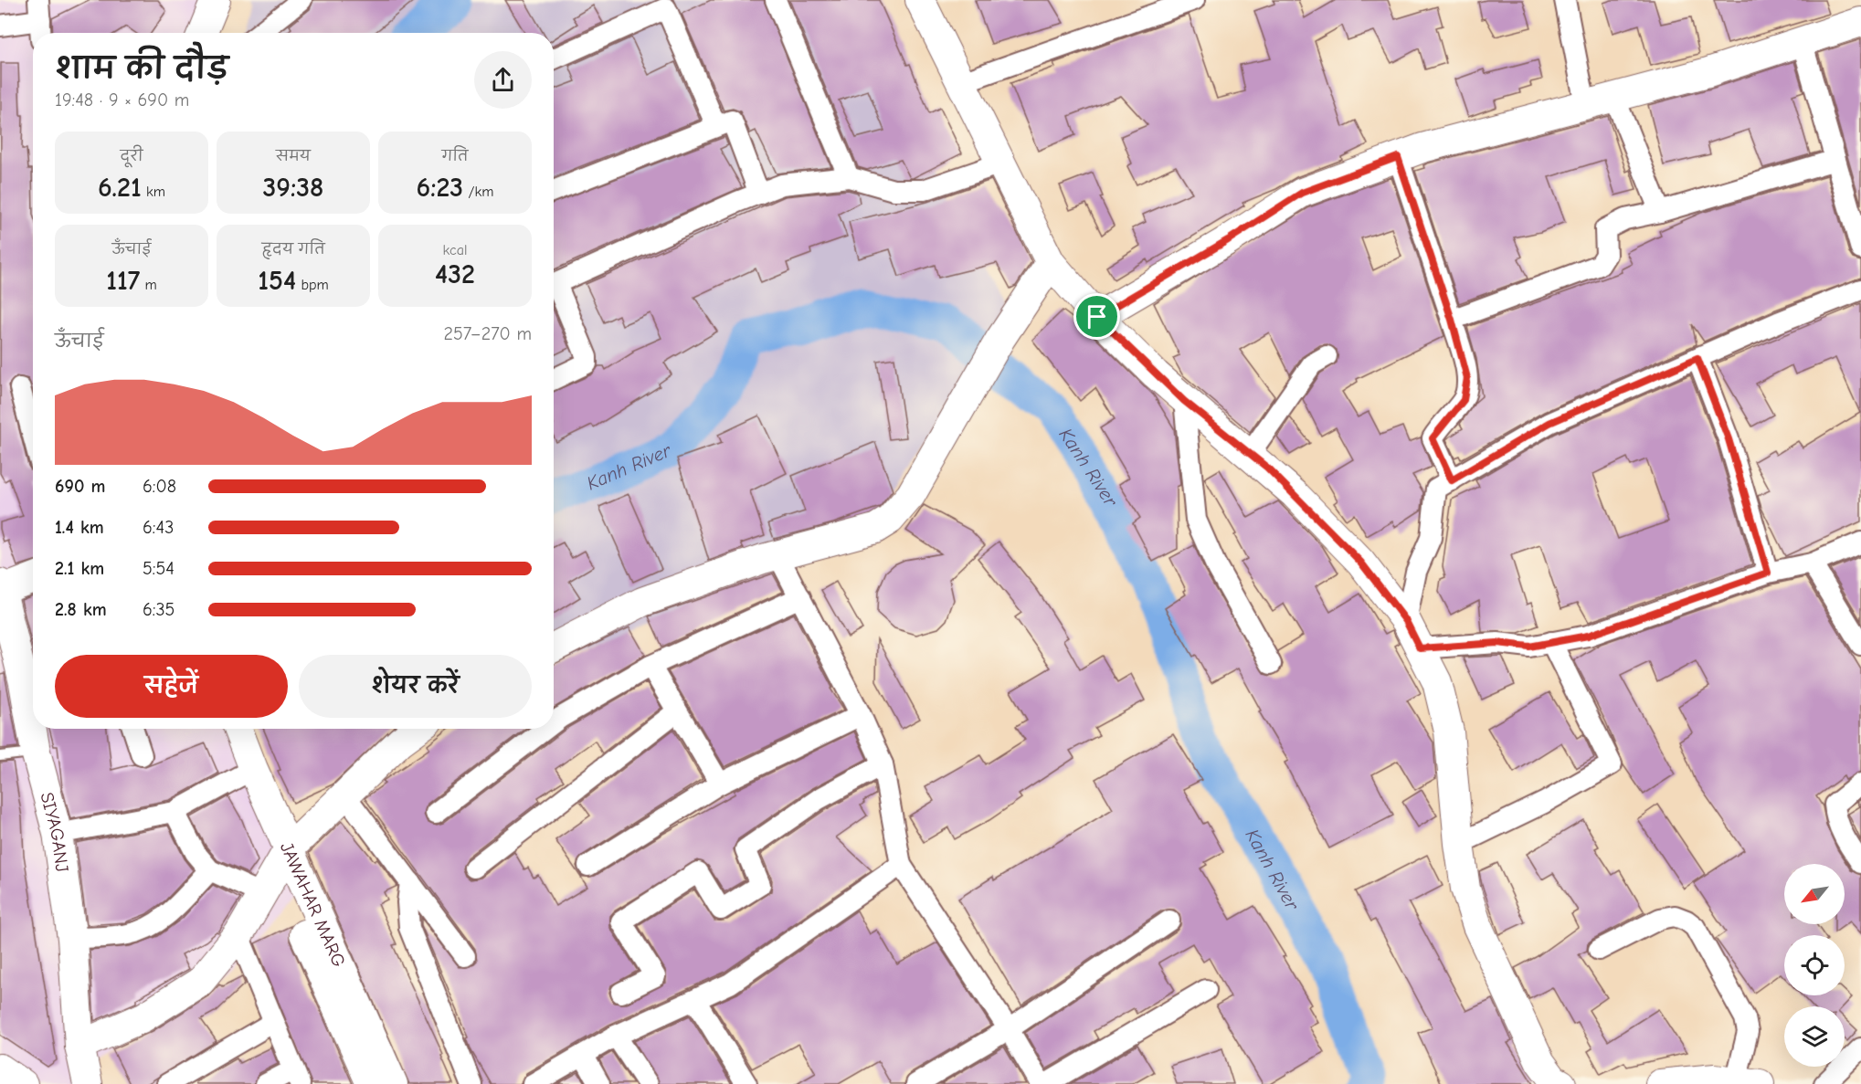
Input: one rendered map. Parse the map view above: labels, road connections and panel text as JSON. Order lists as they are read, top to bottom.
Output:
{
  "streets": {
    "street": ["SIYAGANJ", "JAWAHAR MARG"]
  },
  "water": ["Kanh River"],
  "north": "bottom left",
  "page": {
    "heading": ["शाम की दौड़", "19:48 · 9 × 690 m"],
    "stats": [
      ["दूरी", "6.21 km"],
      ["समय", "39:38"],
      ["गति", "6:23 /km"],
      ["ऊँचाई", "117 m"],
      ["हृदय गति", "154 bpm"],
      ["kcal", "432"]
    ],
    "chart": ["ऊँचाई", "257–270 m"],
    "list": [
      {
        "name": "690 m",
        "note": "6:08"
      },
      {
        "name": "1.4 km",
        "note": "6:43"
      },
      {
        "name": "2.1 km",
        "note": "5:54"
      },
      {
        "name": "2.8 km",
        "note": "6:35"
      }
    ],
    "buttons": ["सहेजें", "शेयर करें"]
  }
}
